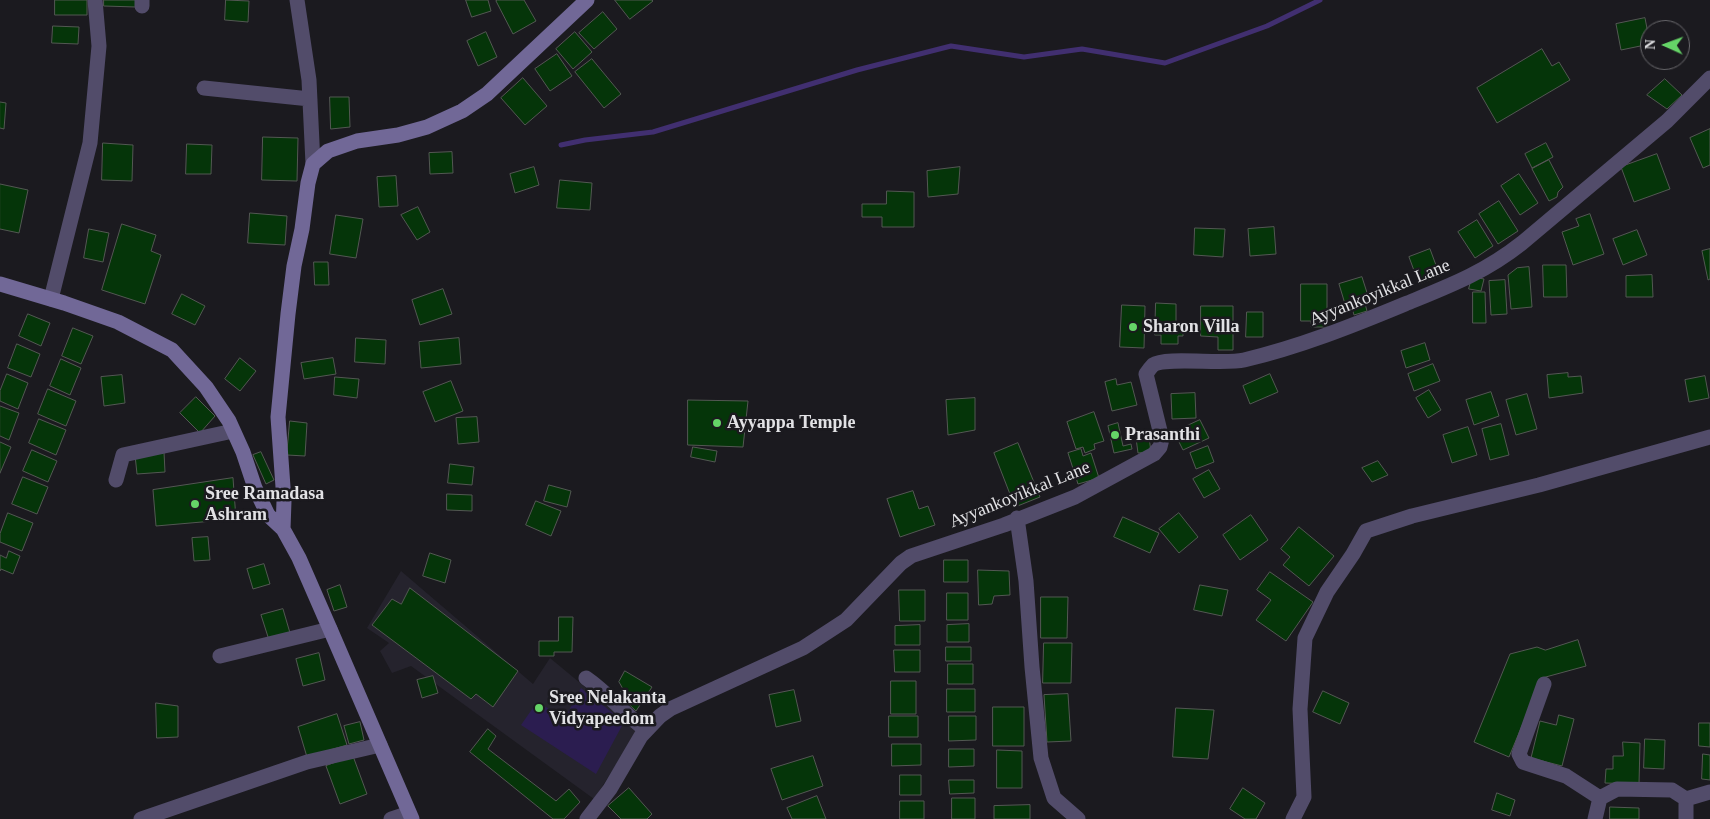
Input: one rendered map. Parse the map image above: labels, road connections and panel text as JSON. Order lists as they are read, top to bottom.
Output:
{
  "streets": {
    "street": ["Ayyankoyikkal Lane"]
  },
  "places": [
    "Sharon Villa",
    "Ayyappa Temple",
    "Prasanthi",
    "Sree Ramadasa Ashram",
    "Sree Nelakanta Vidyapeedom"
  ],
  "north": "left"
}
